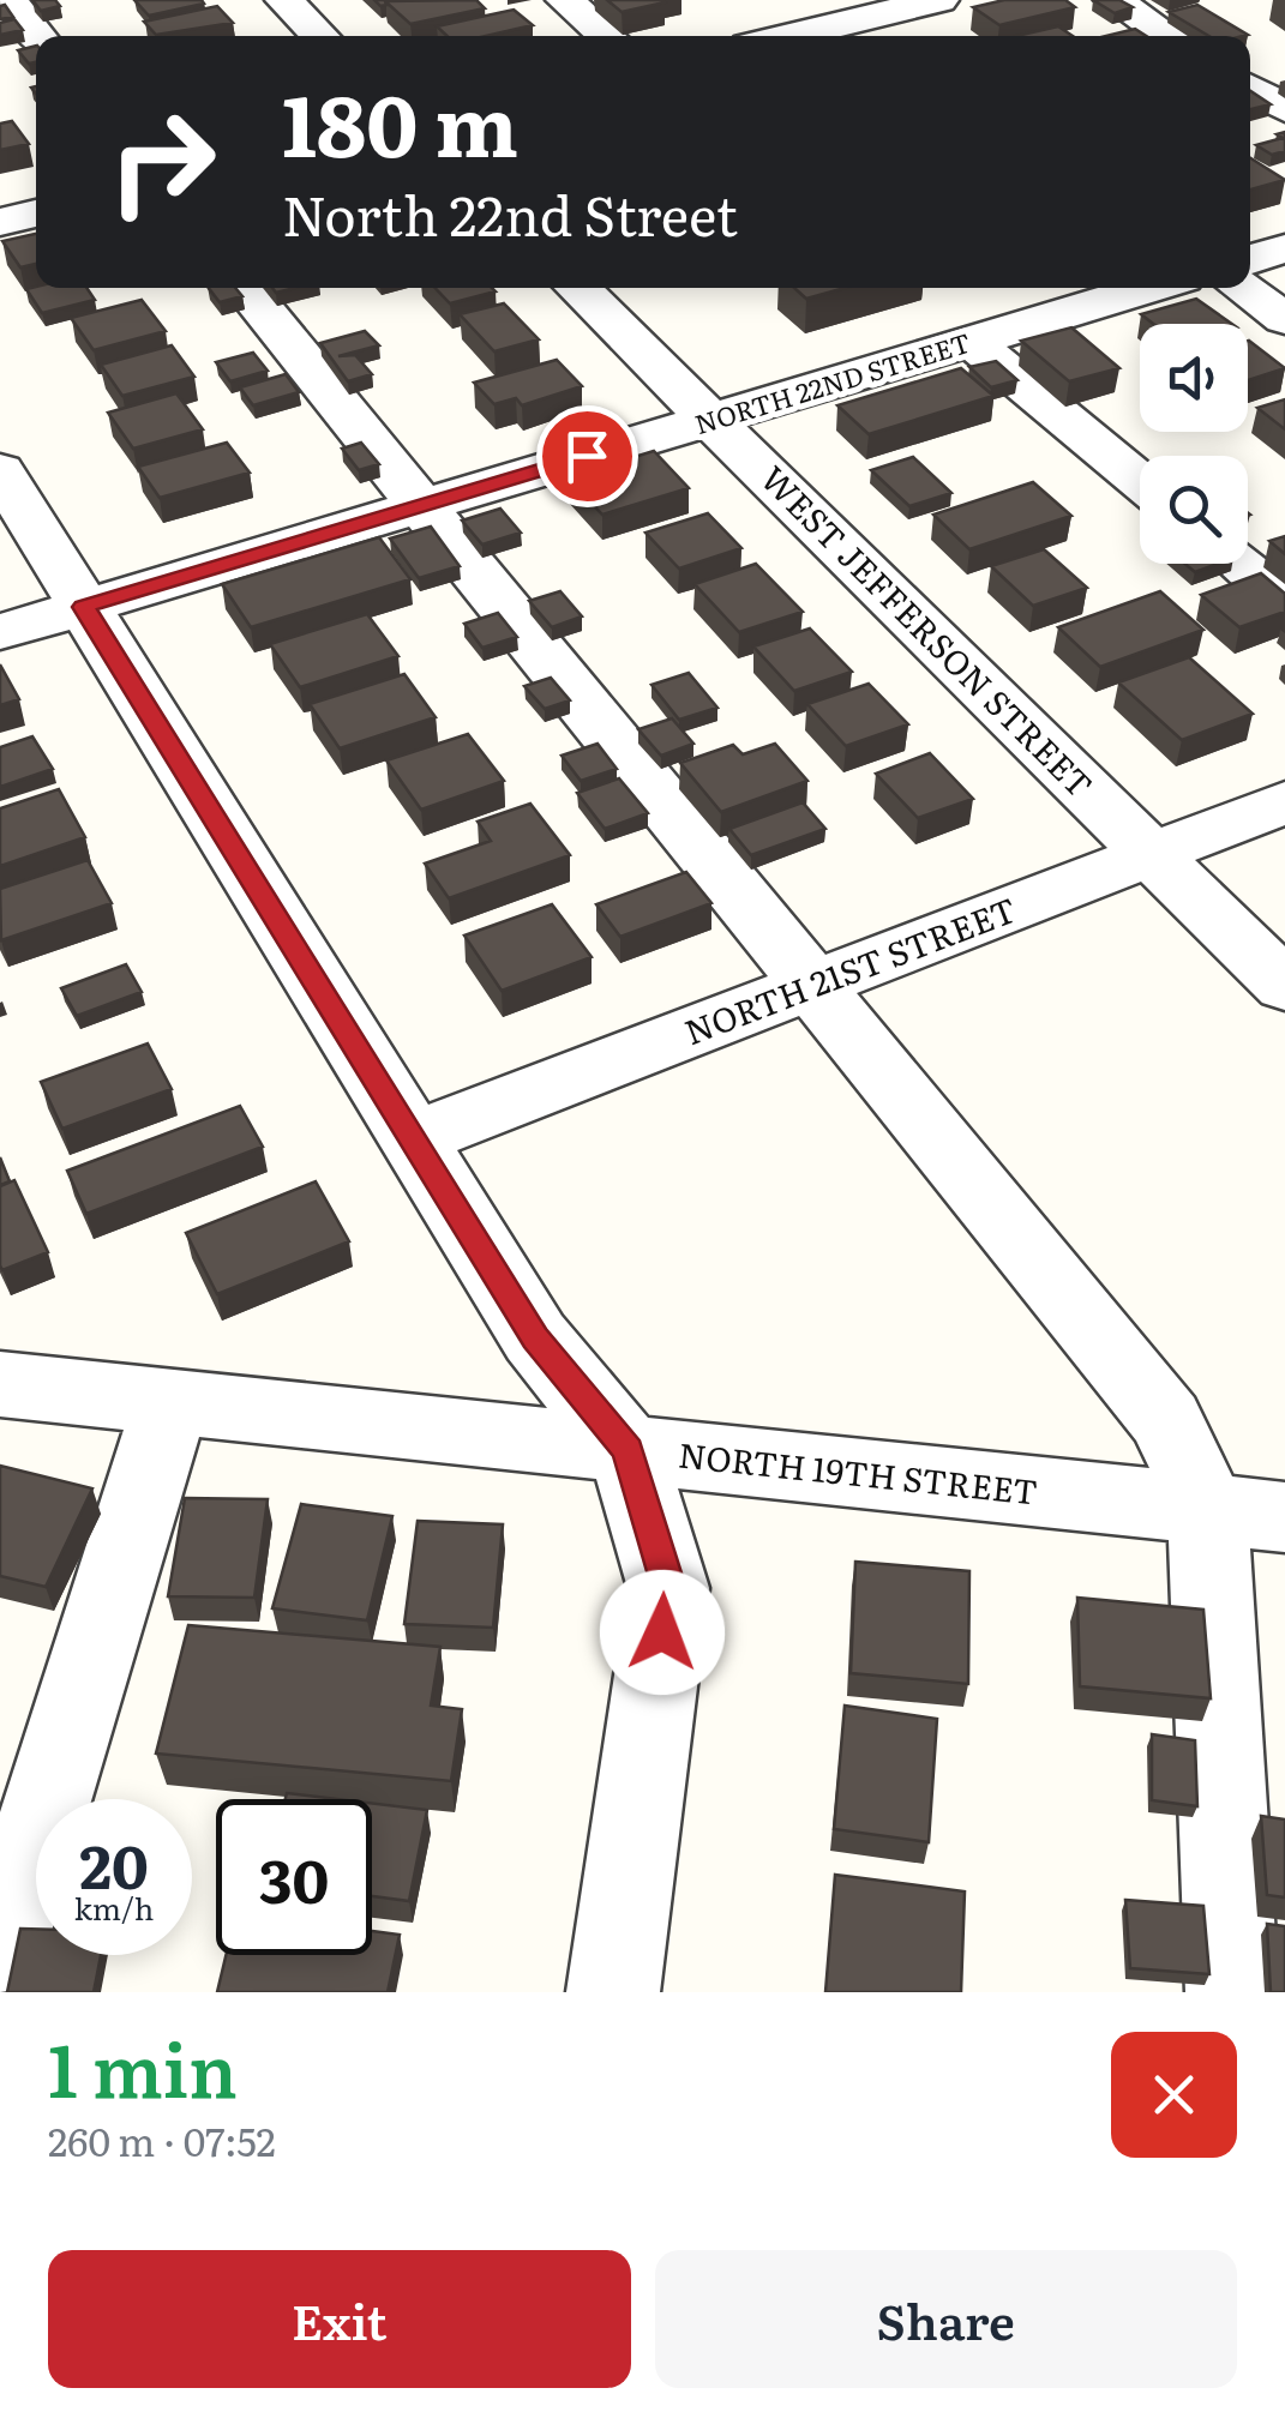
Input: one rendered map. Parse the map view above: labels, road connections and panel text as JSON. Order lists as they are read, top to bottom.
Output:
{
  "streets": {
    "street": [
      "NORTH 22ND STREET",
      "WEST JEFFERSON STREET",
      "NORTH 21ST STREET",
      "NORTH 19TH STREET"
    ]
  },
  "crossings": [
    ["NORTH 22ND STREET", "WEST JEFFERSON STREET"],
    ["WEST JEFFERSON STREET", "NORTH 21ST STREET"]
  ],
  "page": {
    "turn": ["180 m", "North 22nd Street"],
    "speed": "20 km/h",
    "limit": "30",
    "heading": ["1 min", "260 m · 07:52"],
    "buttons": ["Exit", "Share"]
  }
}
